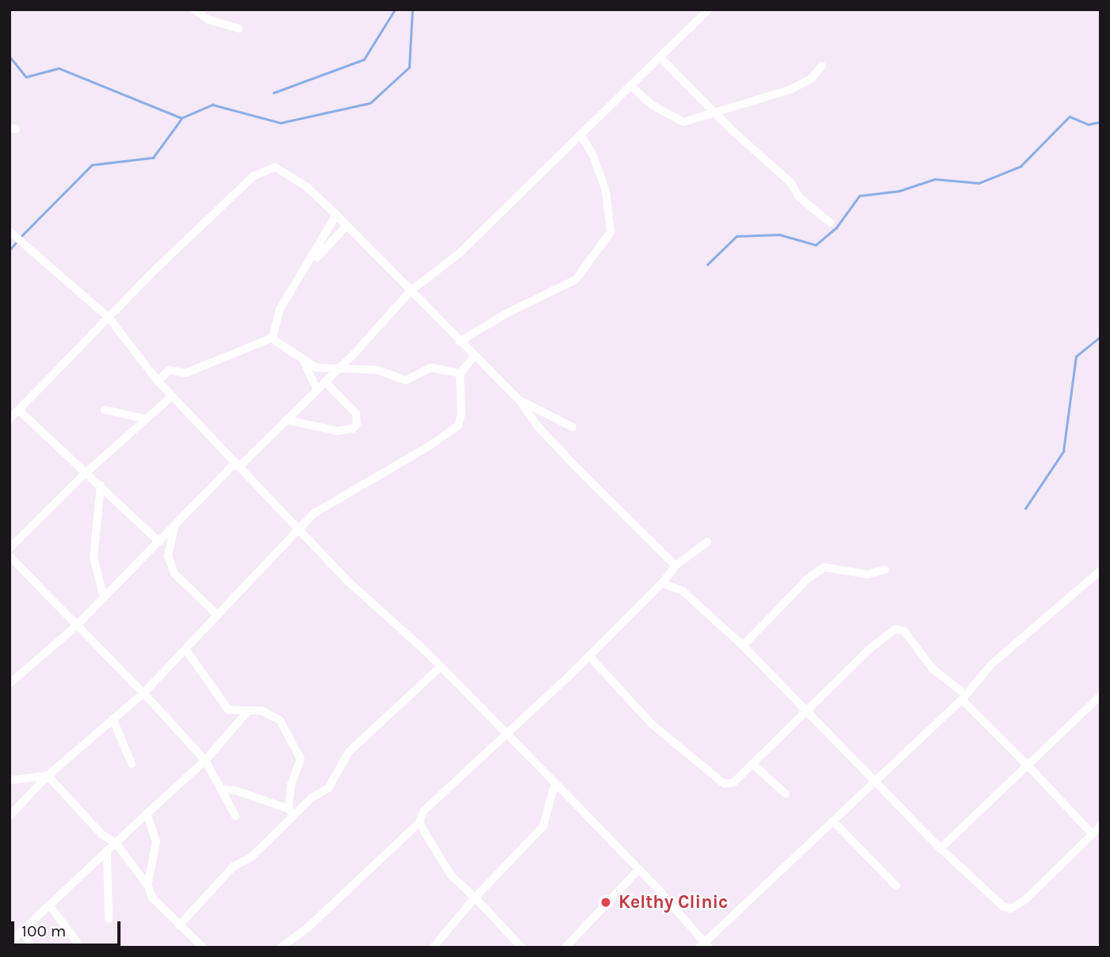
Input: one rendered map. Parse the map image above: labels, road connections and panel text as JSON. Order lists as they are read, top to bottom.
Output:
{
  "places": ["Kelthy Clinic"],
  "scale_bar": "100 m"
}
